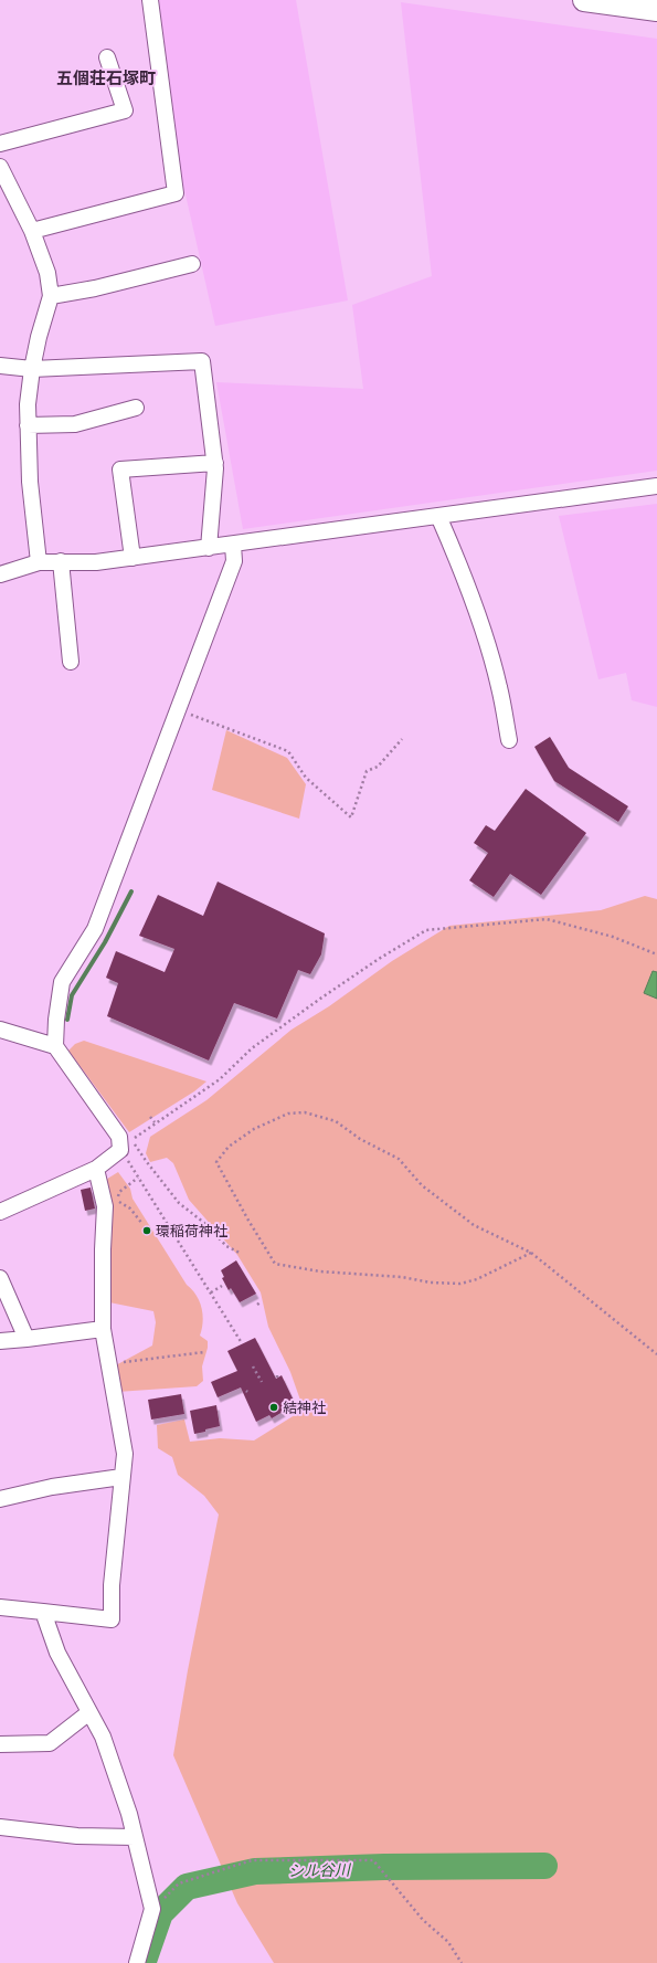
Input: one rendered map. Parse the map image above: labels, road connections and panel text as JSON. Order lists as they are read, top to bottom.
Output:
{
  "districts": ["五個荘石塚町"],
  "water": ["シル谷川"],
  "places": ["環稲荷神社", "結神社"]
}
